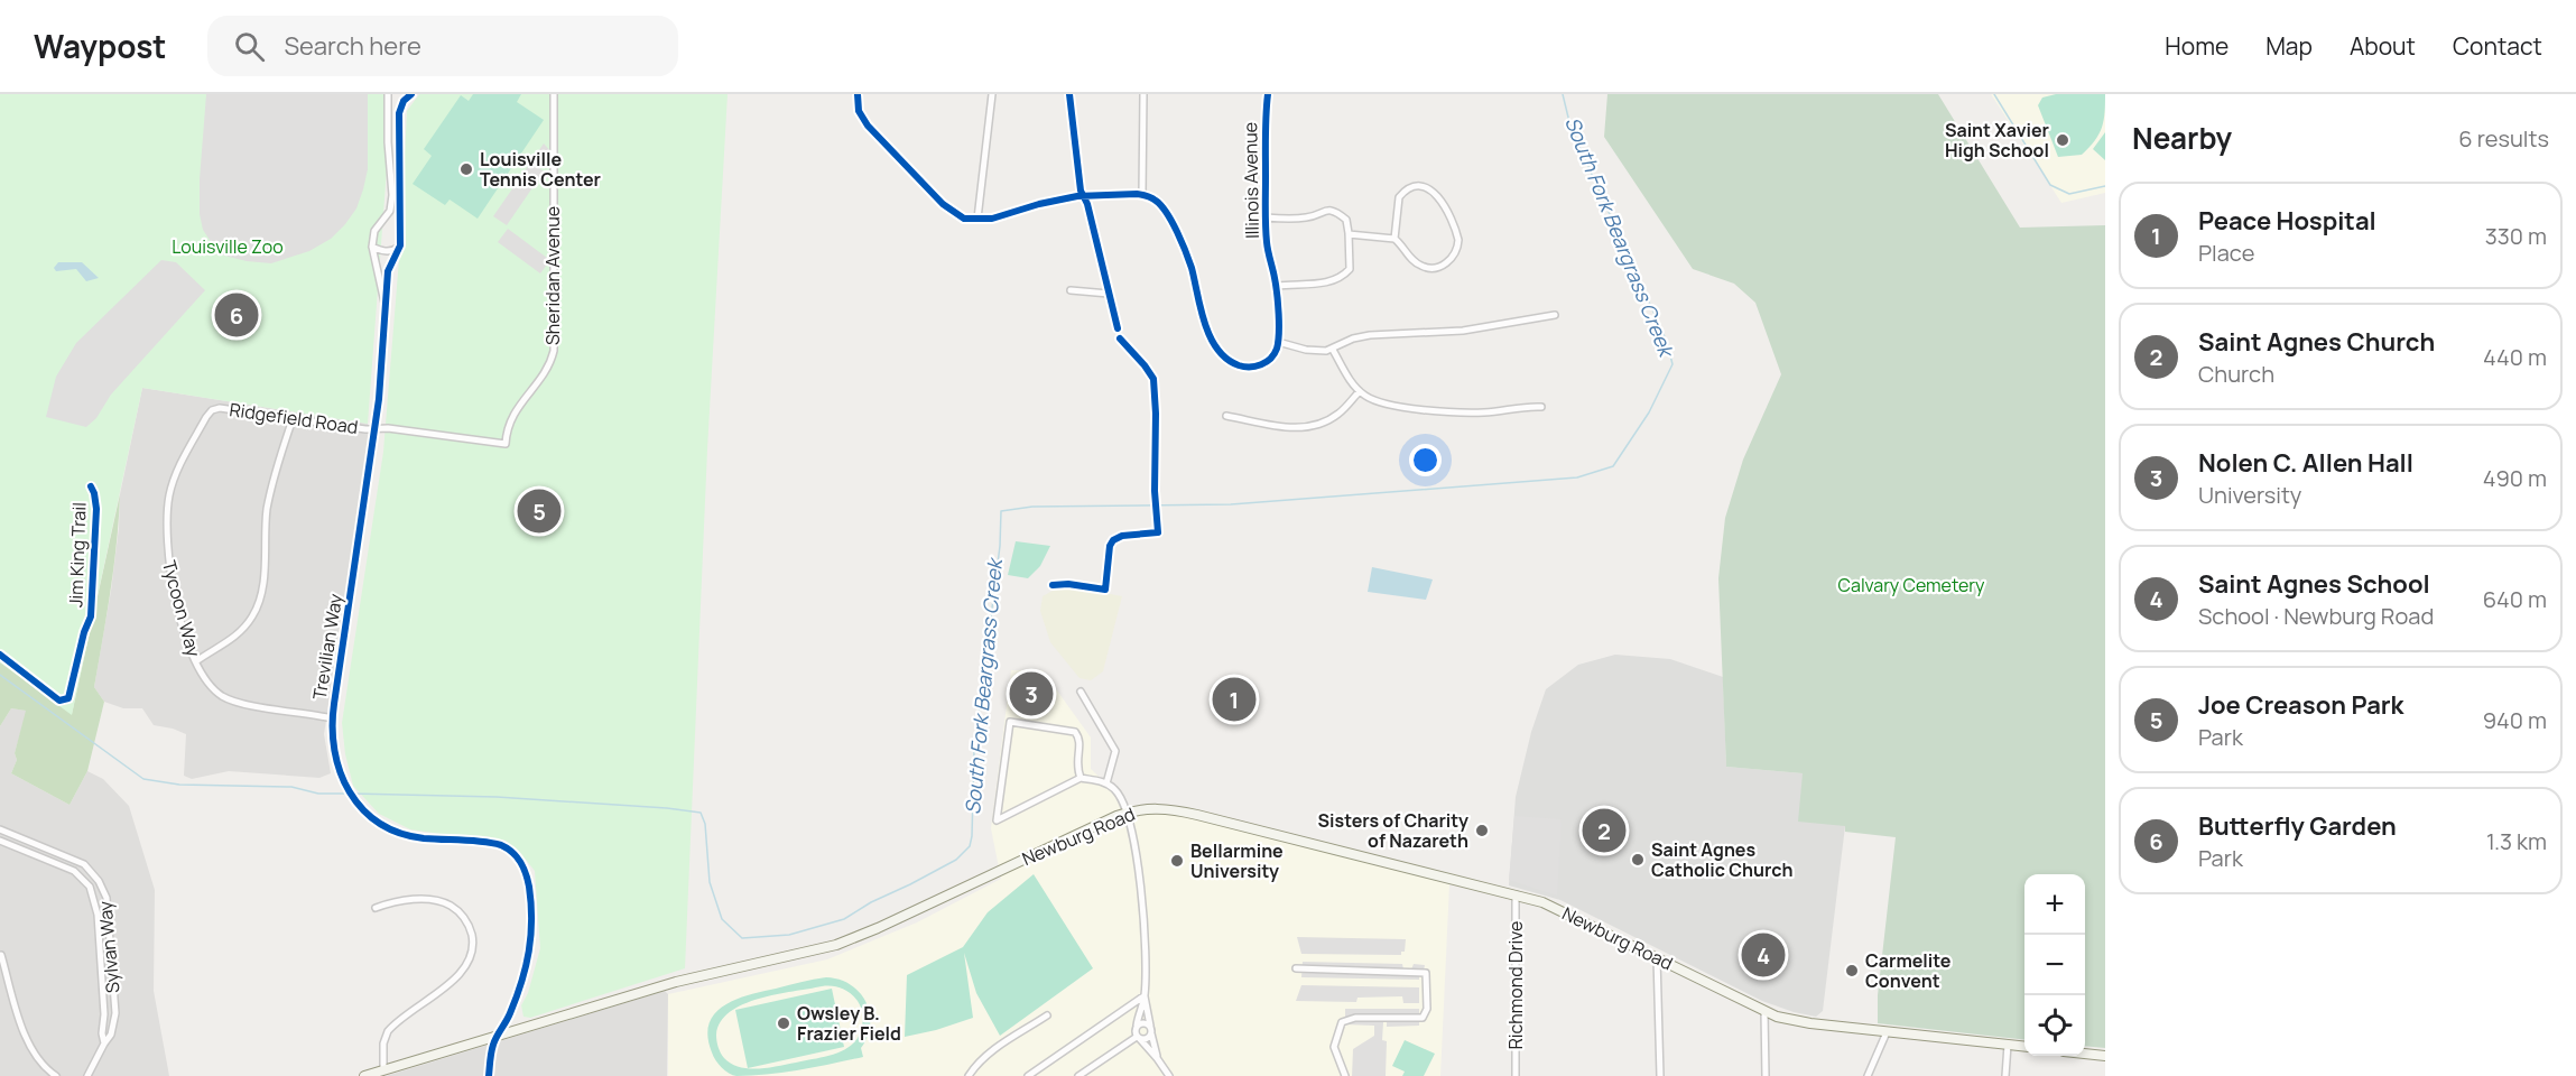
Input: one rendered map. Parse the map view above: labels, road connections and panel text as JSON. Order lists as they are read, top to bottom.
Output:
{
  "streets": {
    "main road": ["Newburg Road"],
    "street": [
      "Illinois Avenue",
      "Sheridan Avenue",
      "Ridgefield Road",
      "Tycoon Way",
      "Trevilian Way",
      "Sylvan Way",
      "Richmond Drive"
    ],
    "cycle path": ["Jim King Trail"]
  },
  "crossings": [
    ["Sheridan Avenue", "Ridgefield Road"],
    ["Ridgefield Road", "Tycoon Way"],
    ["Ridgefield Road", "Trevilian Way"],
    ["Tycoon Way", "Trevilian Way"],
    ["Trevilian Way", "Newburg Road"],
    ["Newburg Road", "Richmond Drive"]
  ],
  "water": ["South Fork Beargrass Creek"],
  "parks": ["Louisville Zoo", "Calvary Cemetery"],
  "places": [
    "Saint Xavier High School",
    "Louisville Tennis Center",
    "Sisters of Charity of Nazareth",
    "Saint Agnes Catholic Church",
    "Bellarmine University",
    "Carmelite Convent",
    "Owsley B. Frazier Field"
  ],
  "page": {
    "header": "Waypost",
    "search": "Search here",
    "nav": [
      "Home",
      "Map",
      "About",
      "Contact"
    ],
    "heading": ["Nearby", "6 results"],
    "list": [
      {
        "mark": "1",
        "name": "Peace Hospital",
        "note": "Place",
        "value": "330 m"
      },
      {
        "mark": "2",
        "name": "Saint Agnes Church",
        "note": "Church",
        "value": "440 m"
      },
      {
        "mark": "3",
        "name": "Nolen C. Allen Hall",
        "note": "University",
        "value": "490 m"
      },
      {
        "mark": "4",
        "name": "Saint Agnes School",
        "note": "School · Newburg Road",
        "value": "640 m"
      },
      {
        "mark": "5",
        "name": "Joe Creason Park",
        "note": "Park",
        "value": "940 m"
      },
      {
        "mark": "6",
        "name": "Butterfly Garden",
        "note": "Park",
        "value": "1.3 km"
      }
    ],
    "pins": [
      "6",
      "5",
      "3",
      "1",
      "2",
      "4"
    ],
    "map_buttons": ["+", "−"]
  }
}
